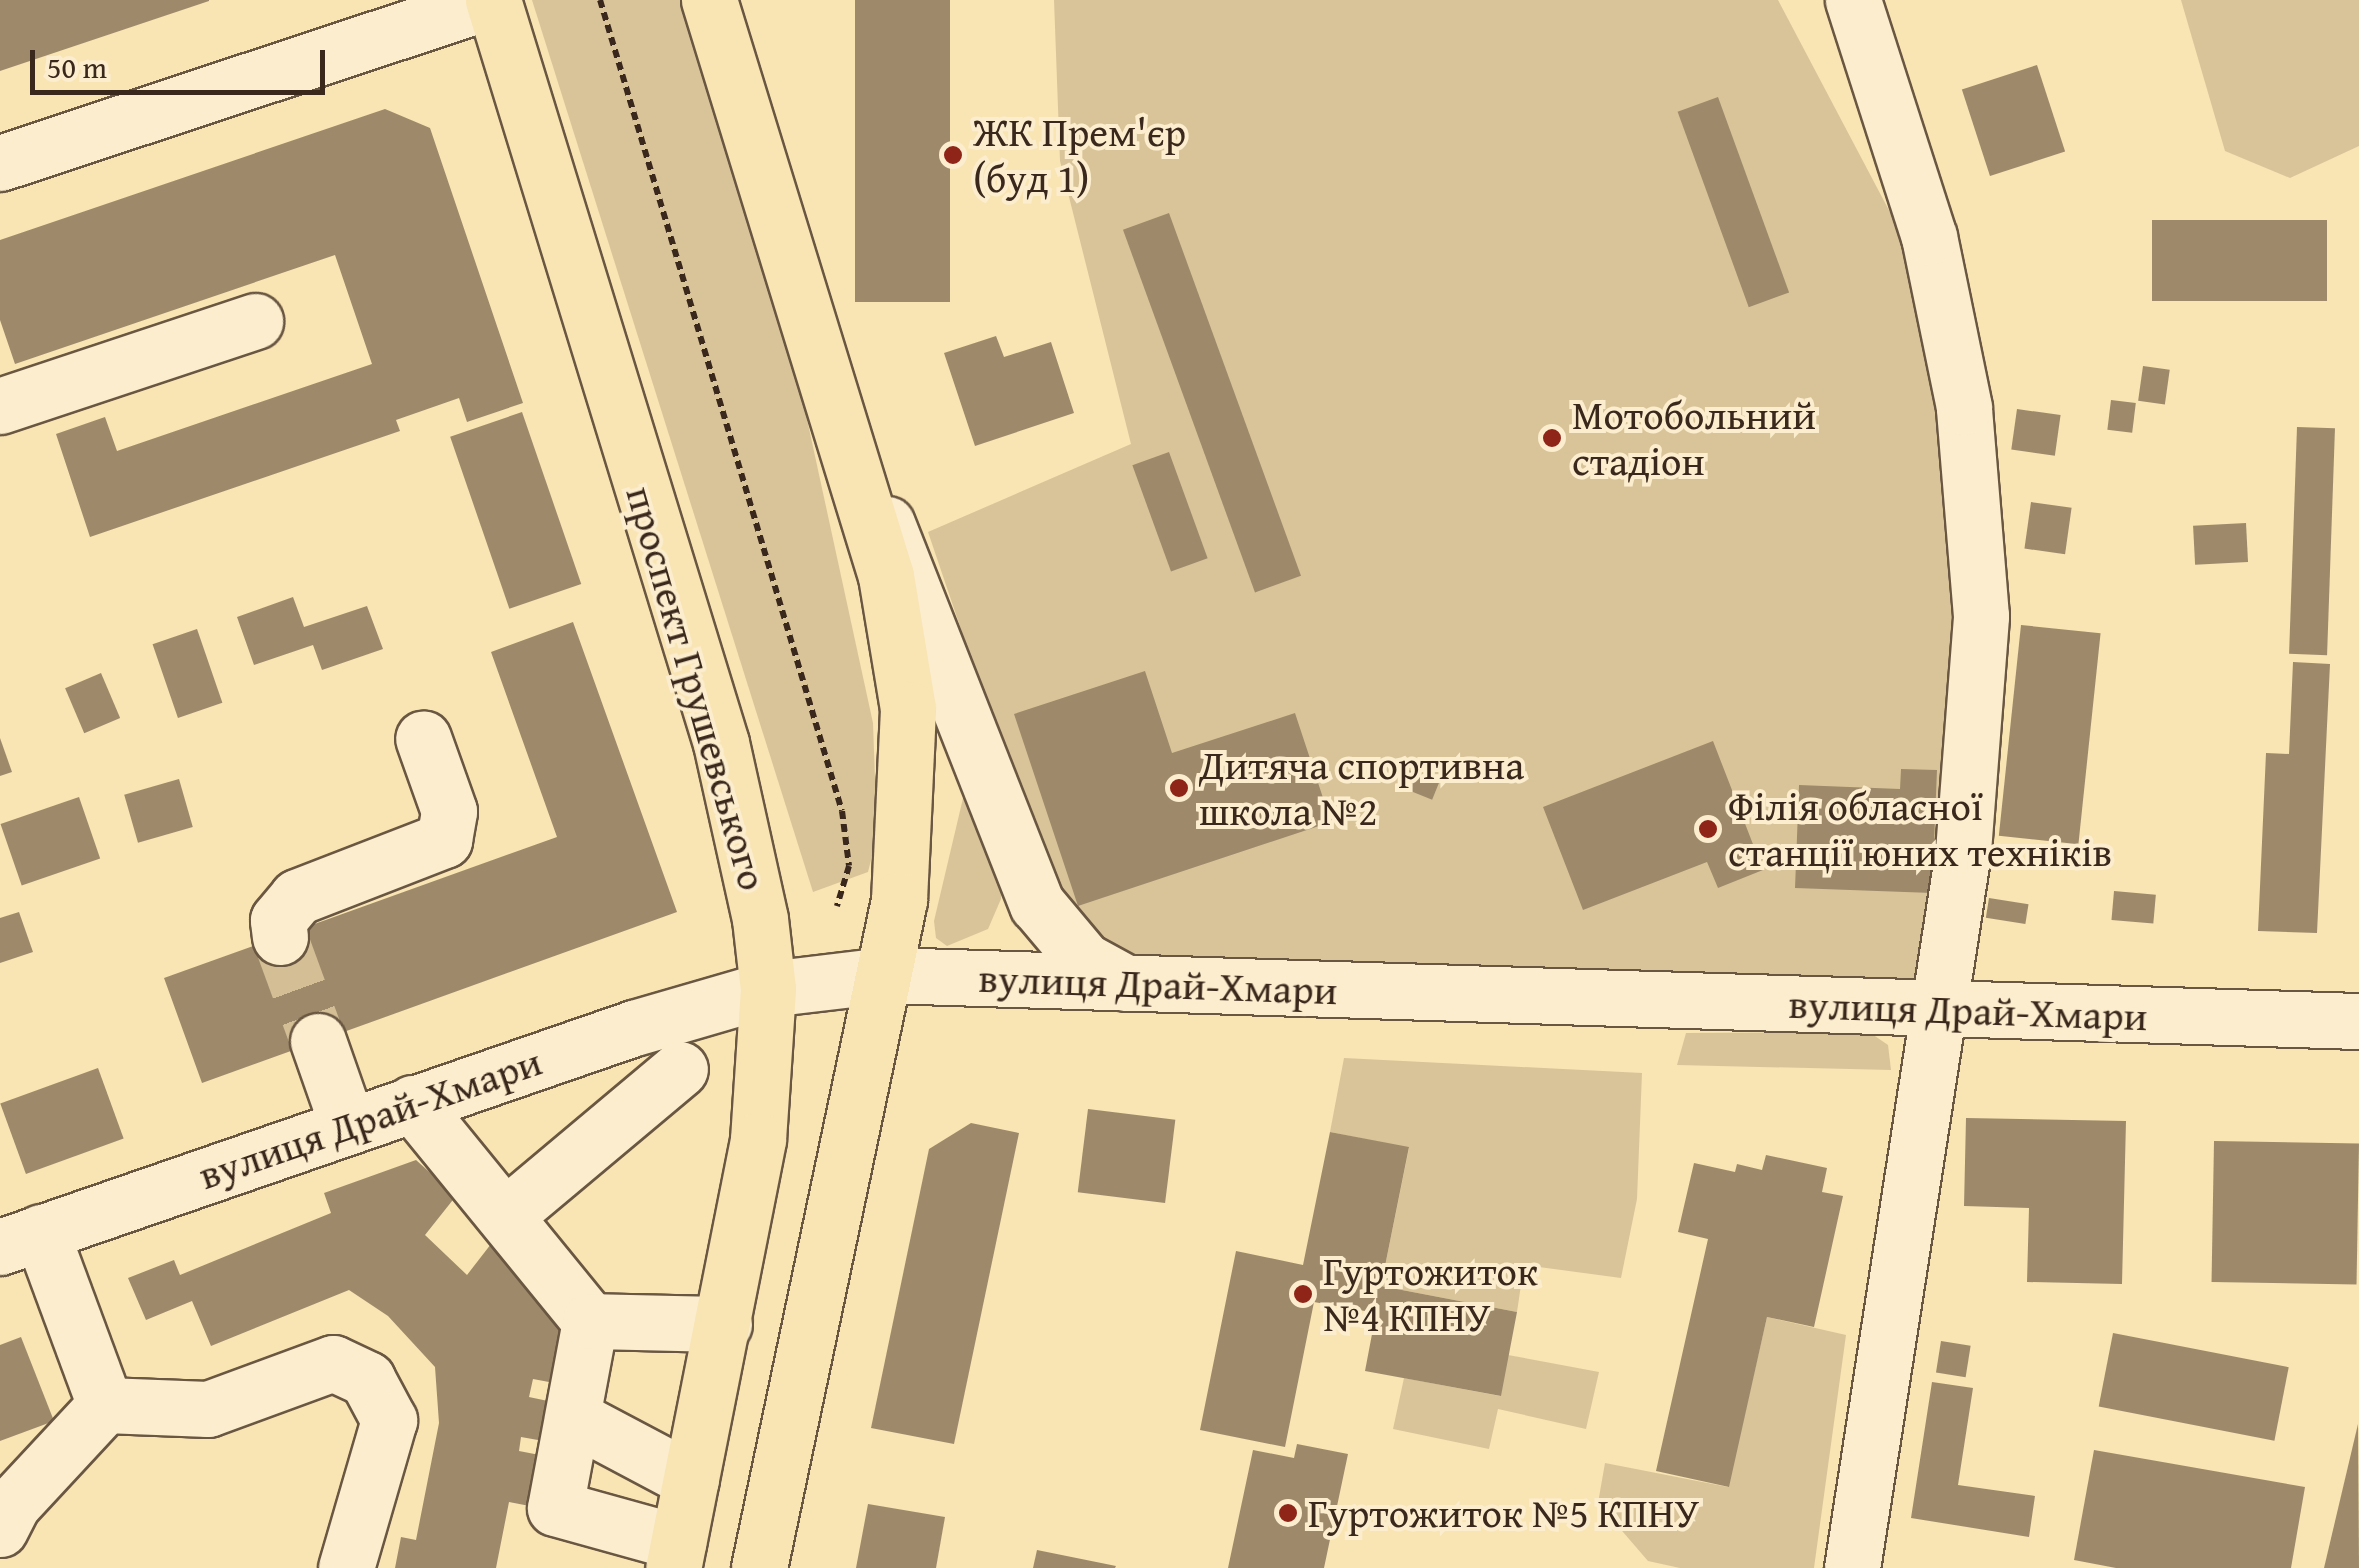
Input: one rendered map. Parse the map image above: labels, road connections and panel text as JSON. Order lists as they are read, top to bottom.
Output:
{
  "streets": {
    "main road": ["проспект Грушевського"],
    "street": ["вулиця Драй-Хмари"]
  },
  "crossings": [
    ["проспект Грушевського", "вулиця Драй-Хмари"]
  ],
  "places": [
    "ЖК Прем'єр (буд 1)",
    "Мотобольний стадіон",
    "Дитяча спортивна школа №2",
    "Філія обласної станції юних техніків",
    "Гуртожиток №4 КПНУ",
    "Гуртожиток №5 КПНУ"
  ],
  "scale_bar": "50 m"
}
